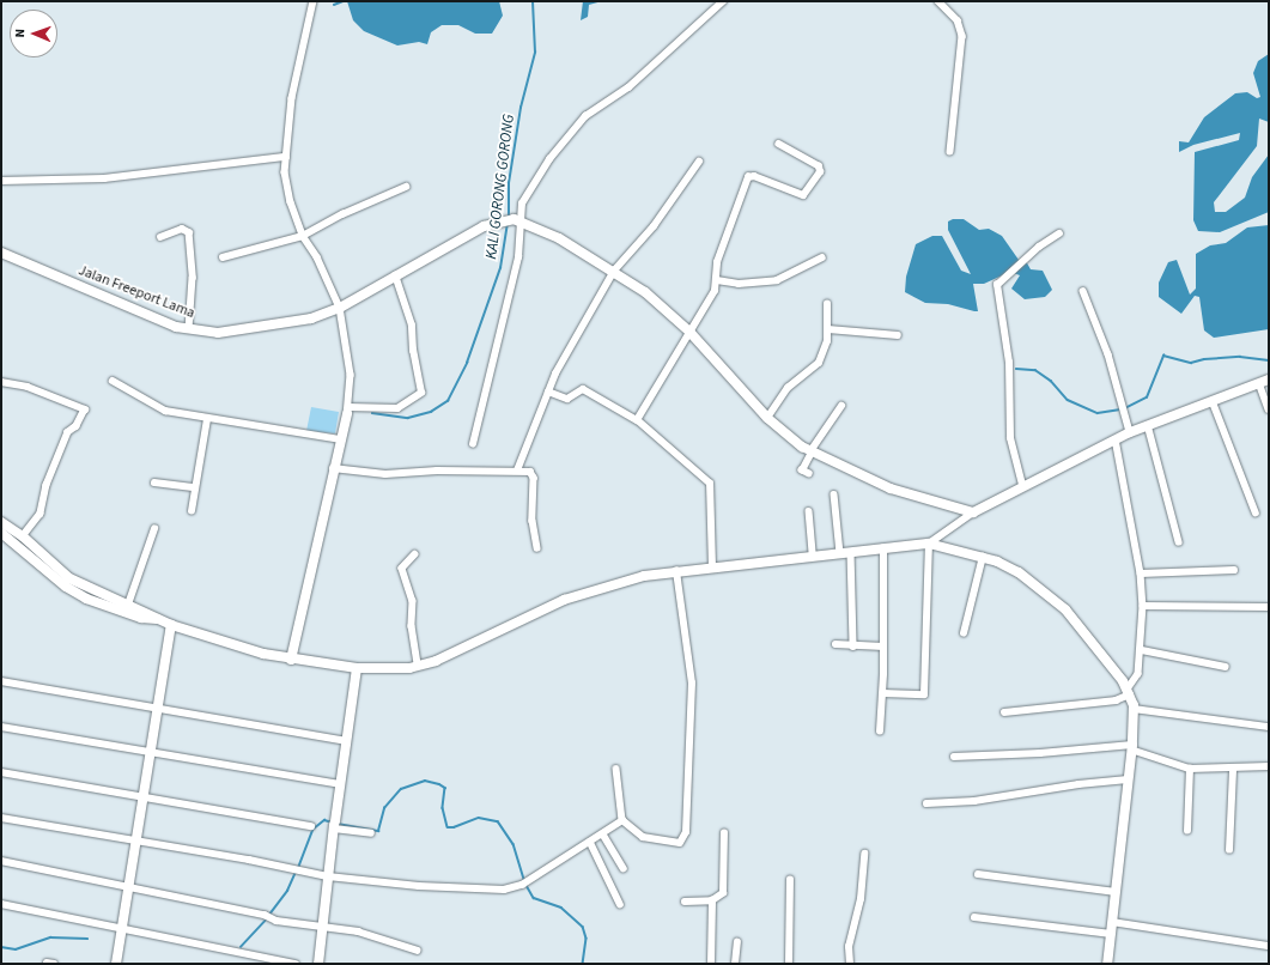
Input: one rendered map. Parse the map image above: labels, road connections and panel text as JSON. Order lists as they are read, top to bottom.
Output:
{
  "streets": {
    "street": ["Jalan Freeport Lama"]
  },
  "water": ["KALI GORONG GORONG"],
  "north": "left"
}
